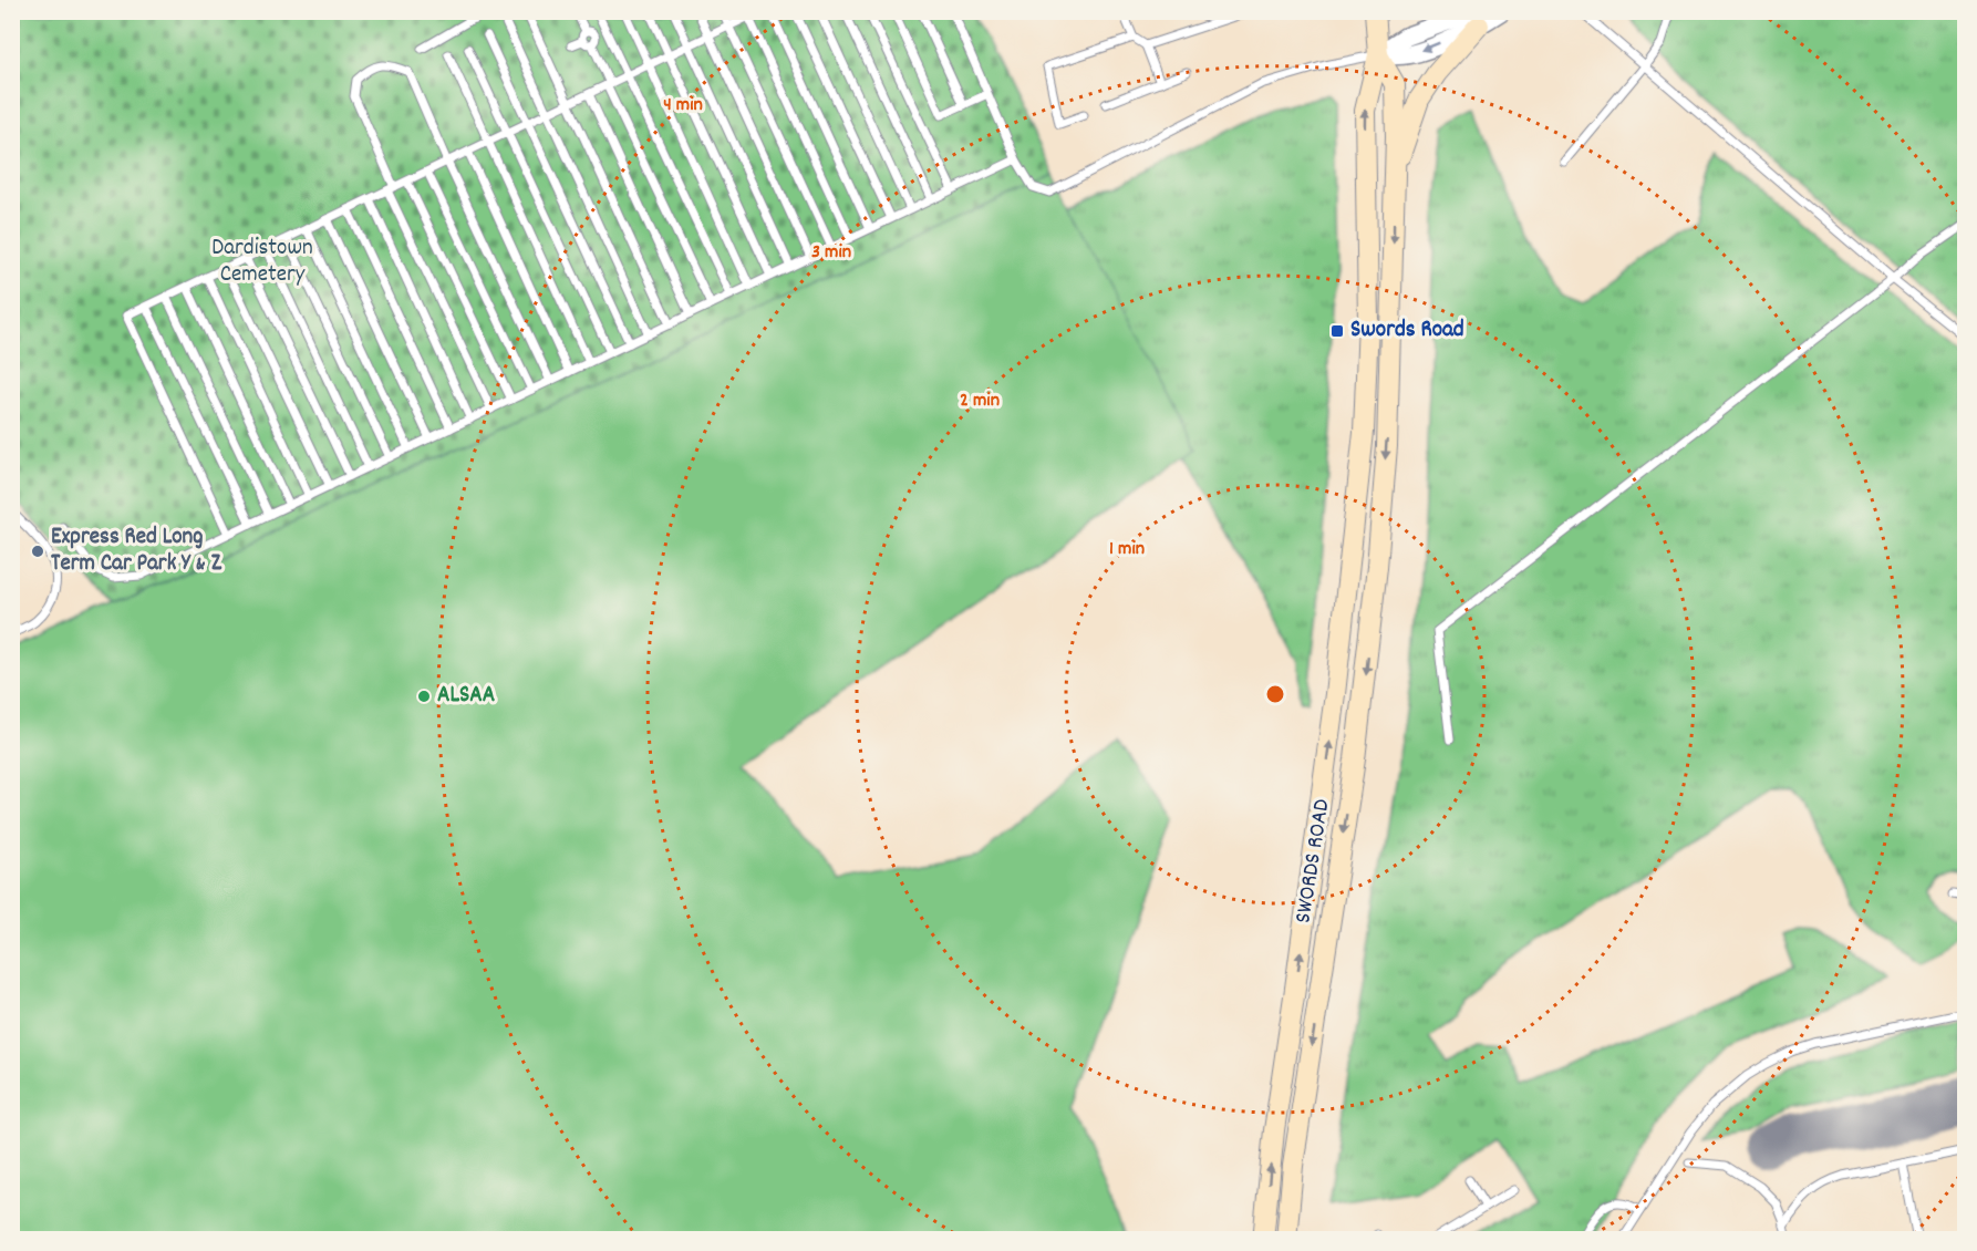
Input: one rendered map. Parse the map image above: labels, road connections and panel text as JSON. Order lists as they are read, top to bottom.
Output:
{
  "streets": {
    "main road": ["SWORDS ROAD"]
  },
  "parks": ["Dardistown Cemetery"],
  "places": {
    "transit": ["Swords Road"],
    "other": ["Express Red Long Term Car Park Y & Z", "ALSAA"]
  },
  "rings": [
    "4 min",
    "3 min",
    "2 min",
    "1 min"
  ]
}
